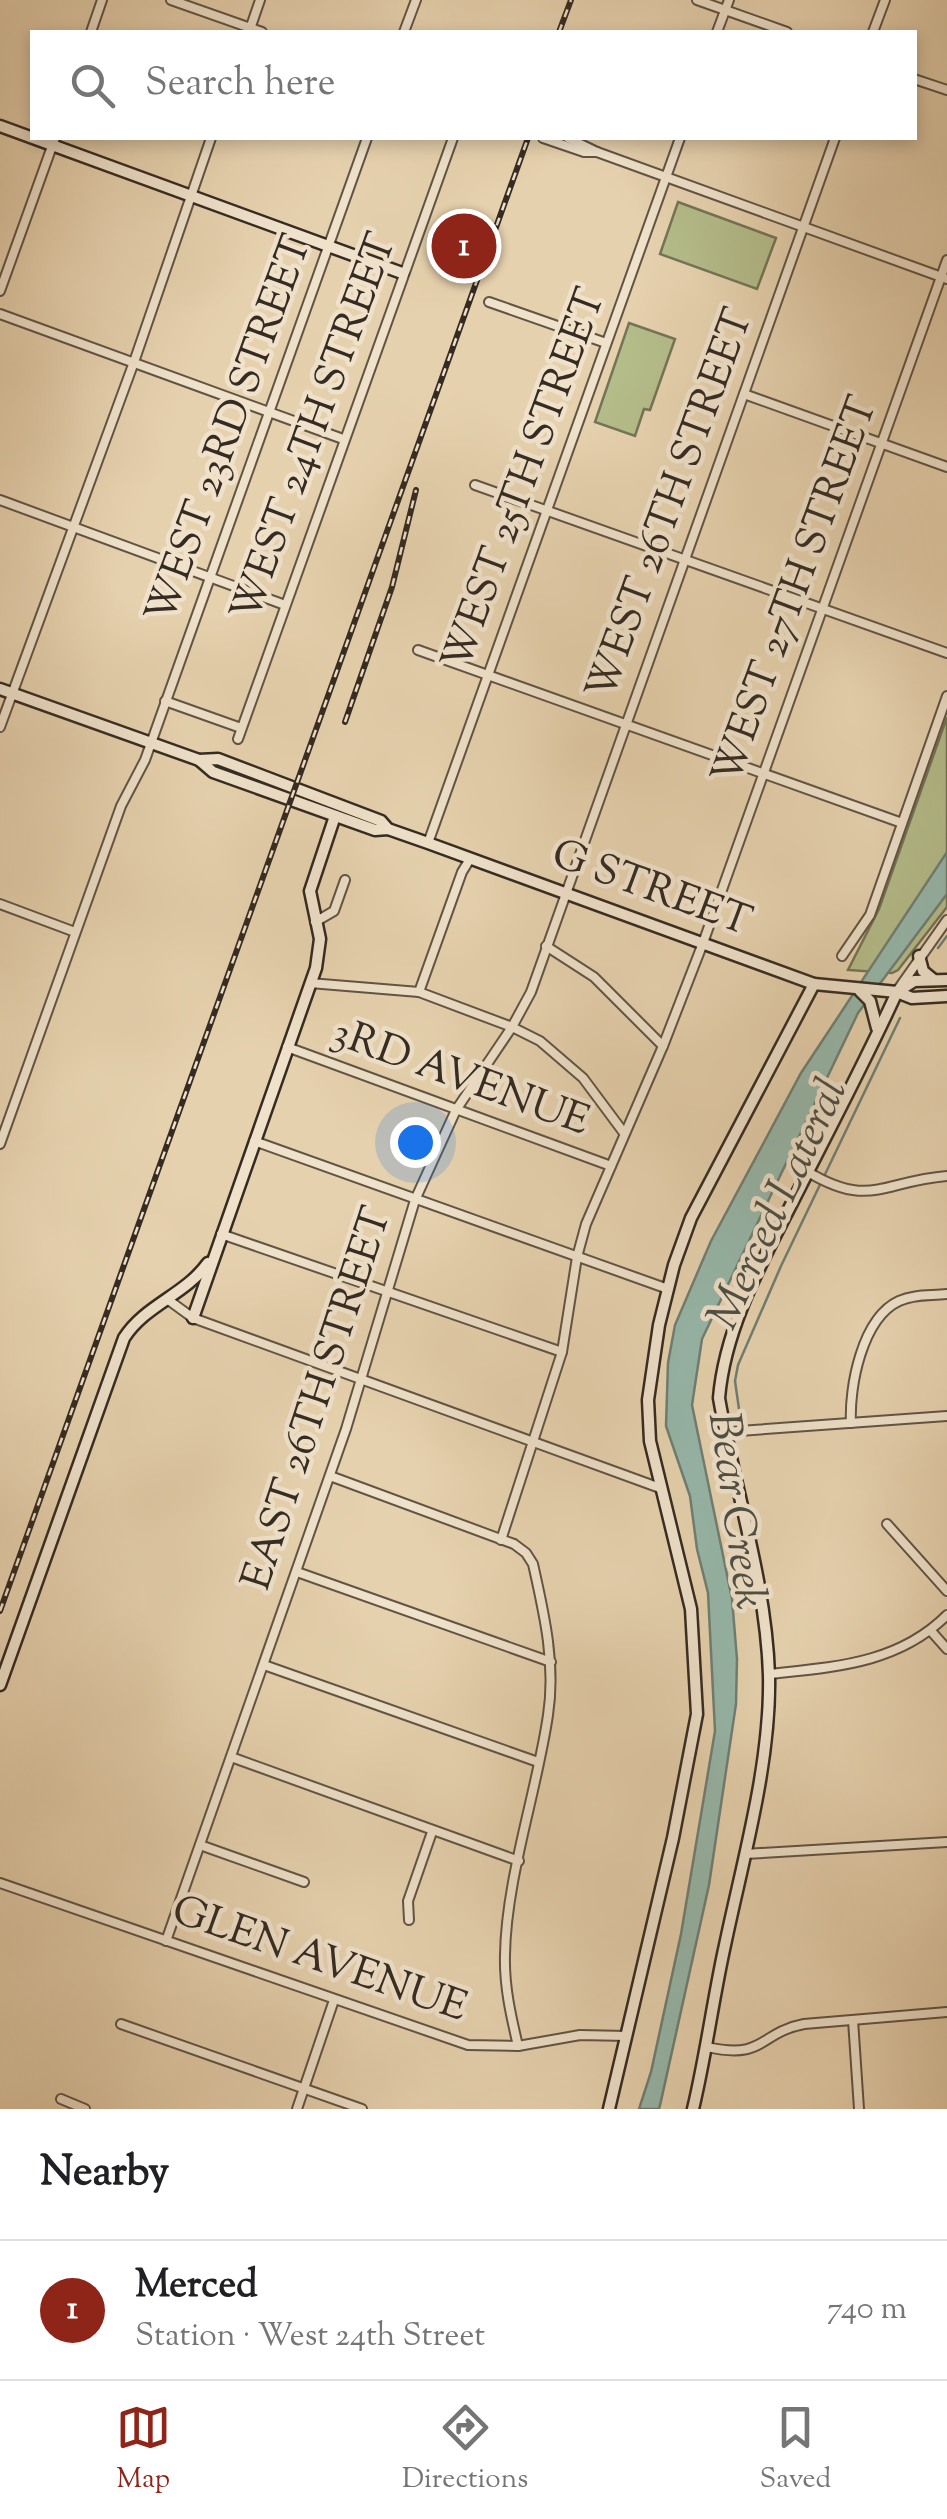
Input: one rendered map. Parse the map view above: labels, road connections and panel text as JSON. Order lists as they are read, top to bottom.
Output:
{
  "streets": {
    "street": [
      "WEST 24TH STREET",
      "WEST 23RD STREET",
      "WEST 25TH STREET",
      "WEST 26TH STREET",
      "WEST 27TH STREET",
      "G STREET",
      "3RD AVENUE",
      "EAST 26TH STREET",
      "GLEN AVENUE"
    ]
  },
  "crossings": [
    ["WEST 23RD STREET", "G STREET"],
    ["WEST 25TH STREET", "G STREET"],
    ["WEST 26TH STREET", "G STREET"],
    ["WEST 26TH STREET", "EAST 26TH STREET"],
    ["WEST 27TH STREET", "G STREET"],
    ["WEST 27TH STREET", "3RD AVENUE"],
    ["G STREET", "EAST 26TH STREET"],
    ["3RD AVENUE", "EAST 26TH STREET"],
    ["EAST 26TH STREET", "GLEN AVENUE"]
  ],
  "water": ["Merced Lateral", "Bear Creek"],
  "page": {
    "search": "Search here",
    "pins": "1",
    "heading": "Nearby",
    "list": [
      {
        "mark": "1",
        "name": "Merced",
        "note": "Station · West 24th Street",
        "value": "740 m"
      }
    ],
    "nav": ["Map", "Directions", "Saved"]
  }
}
